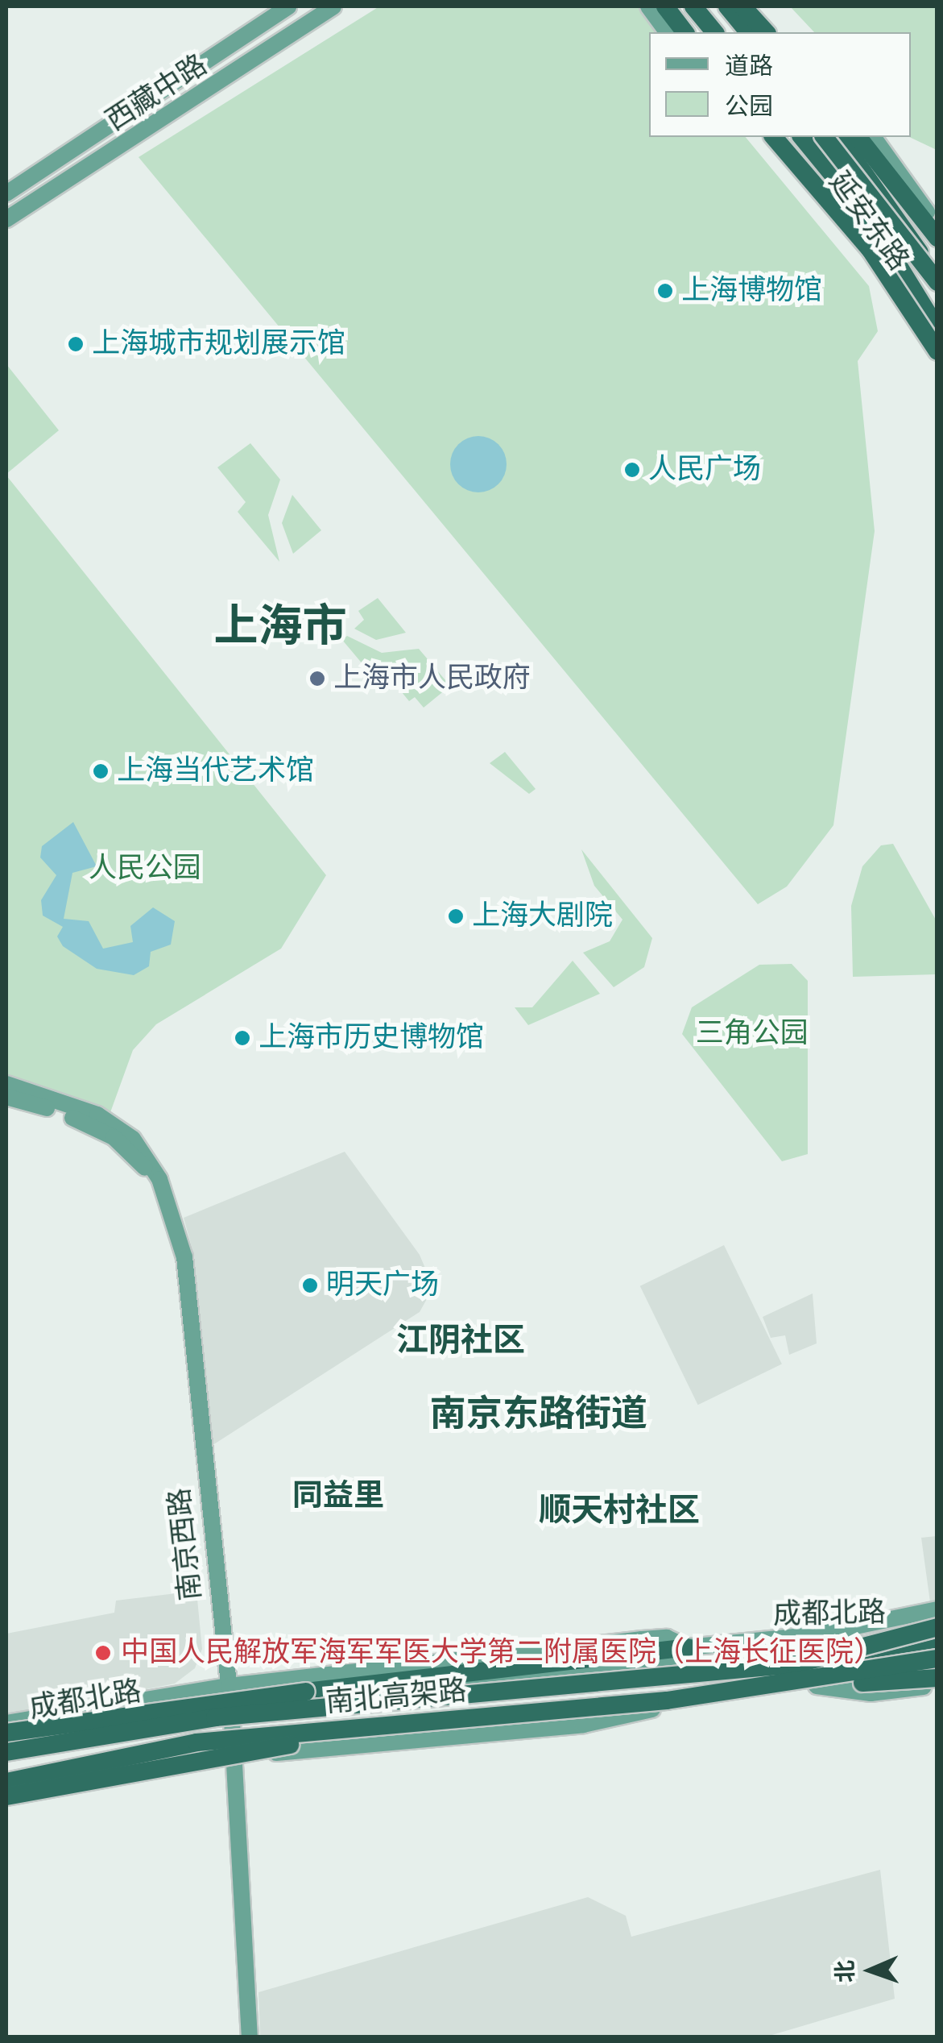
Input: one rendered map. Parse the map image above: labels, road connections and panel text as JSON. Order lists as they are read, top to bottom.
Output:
{
  "streets": {
    "highway": ["南北高架路"],
    "main road": [
      "西藏中路",
      "延安东路",
      "南京西路",
      "成都北路"
    ]
  },
  "crossings": [
    ["南京西路", "成都北路"],
    ["成都北路", "南北高架路"]
  ],
  "districts": [
    "上海市",
    "江阴社区",
    "南京东路街道",
    "同益里",
    "顺天村社区"
  ],
  "parks": ["人民公园", "三角公园"],
  "places": [
    "上海博物馆",
    "上海城市规划展示馆",
    "人民广场",
    "上海市人民政府",
    "上海当代艺术馆",
    "上海大剧院",
    "上海市历史博物馆",
    "明天广场",
    "中国人民解放军海军军医大学第二附属医院（上海长征医院）"
  ],
  "legend": ["道路", "公园"],
  "north": "left"
}
